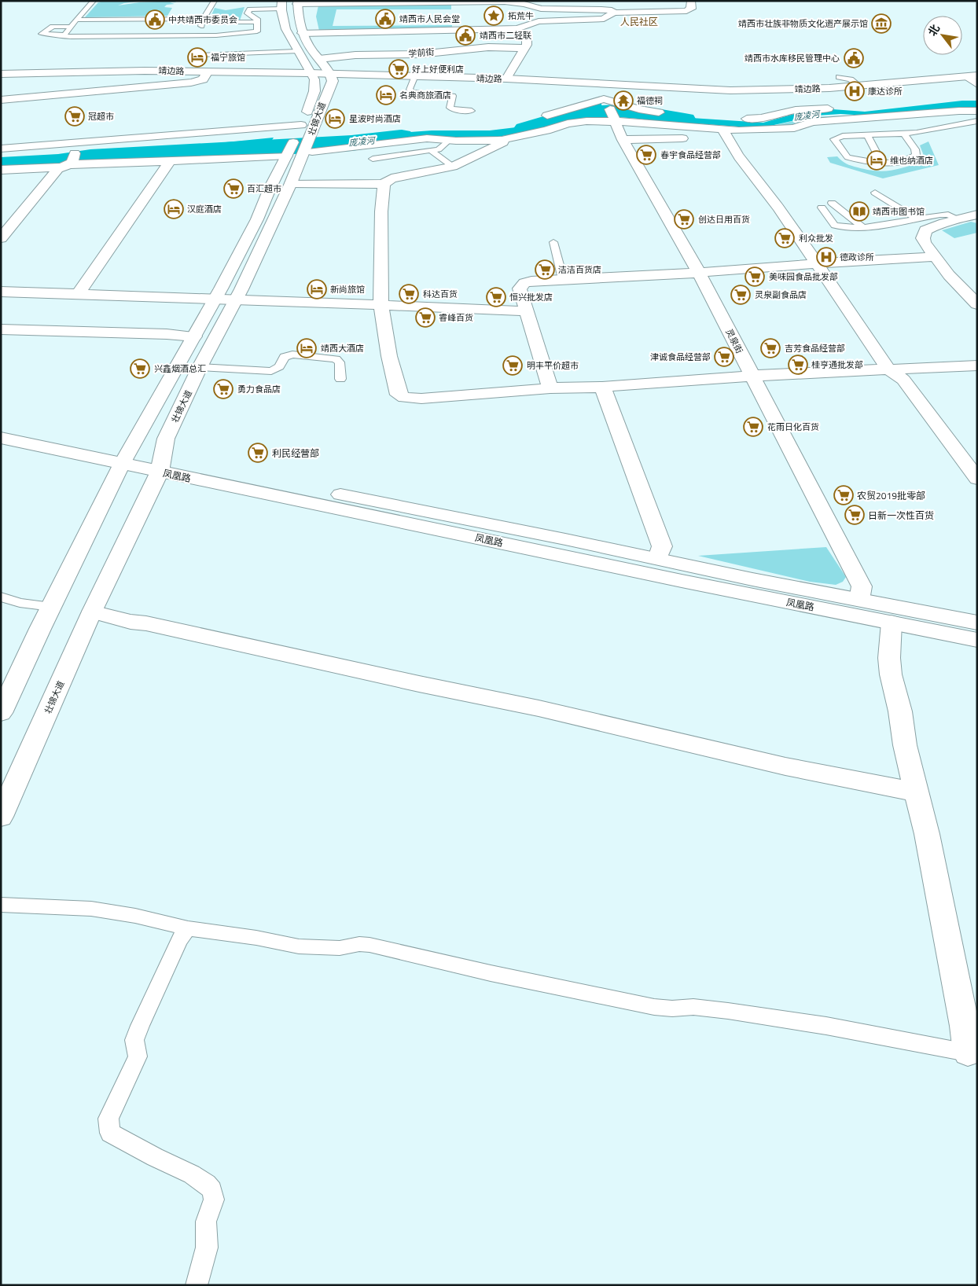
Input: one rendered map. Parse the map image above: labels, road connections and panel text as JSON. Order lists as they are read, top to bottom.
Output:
{
  "streets": {
    "street": [
      "学前街",
      "靖边路",
      "壮锦大道",
      "灵泉街",
      "凤凰路"
    ]
  },
  "crossings": [
    ["靖边路", "壮锦大道"],
    ["靖边路", "灵泉街"],
    ["壮锦大道", "凤凰路"],
    ["灵泉街", "凤凰路"]
  ],
  "districts": ["人民社区"],
  "water": ["庞凌河"],
  "places": {
    "place": ["拓荒牛"],
    "public building": [
      "靖西市人民会堂",
      "中共靖西市委员会",
      "靖西市二轻联",
      "靖西市水库移民管理中心"
    ],
    "museum": ["靖西市壮族非物质文化遗产展示馆"],
    "hotel": [
      "福宁旅馆",
      "名典商旅酒店",
      "星波时尚酒店",
      "维也纳酒店",
      "汉庭酒店",
      "新尚旅馆",
      "靖西大酒店"
    ],
    "supermarket": [
      "好上好便利店",
      "冠超市",
      "春宇食品经营部",
      "百汇超市",
      "创达日用百货",
      "利众批发",
      "洁洁百货店",
      "美味园食品批发部",
      "科达百货",
      "灵泉副食品店",
      "恒兴批发店",
      "睿峰百货",
      "吉芳食品经营部",
      "津诚食品经营部",
      "桂亨通批发部",
      "明丰平价超市",
      "兴鑫烟酒总汇",
      "勇力食品店",
      "花雨日化百货",
      "利民经营部",
      "农贸2019批零部",
      "日新一次性百货"
    ],
    "hospital": ["康达诊所", "德政诊所"],
    "temple": ["福德祠"],
    "library": ["靖西市图书馆"]
  },
  "north": "top left"
}
